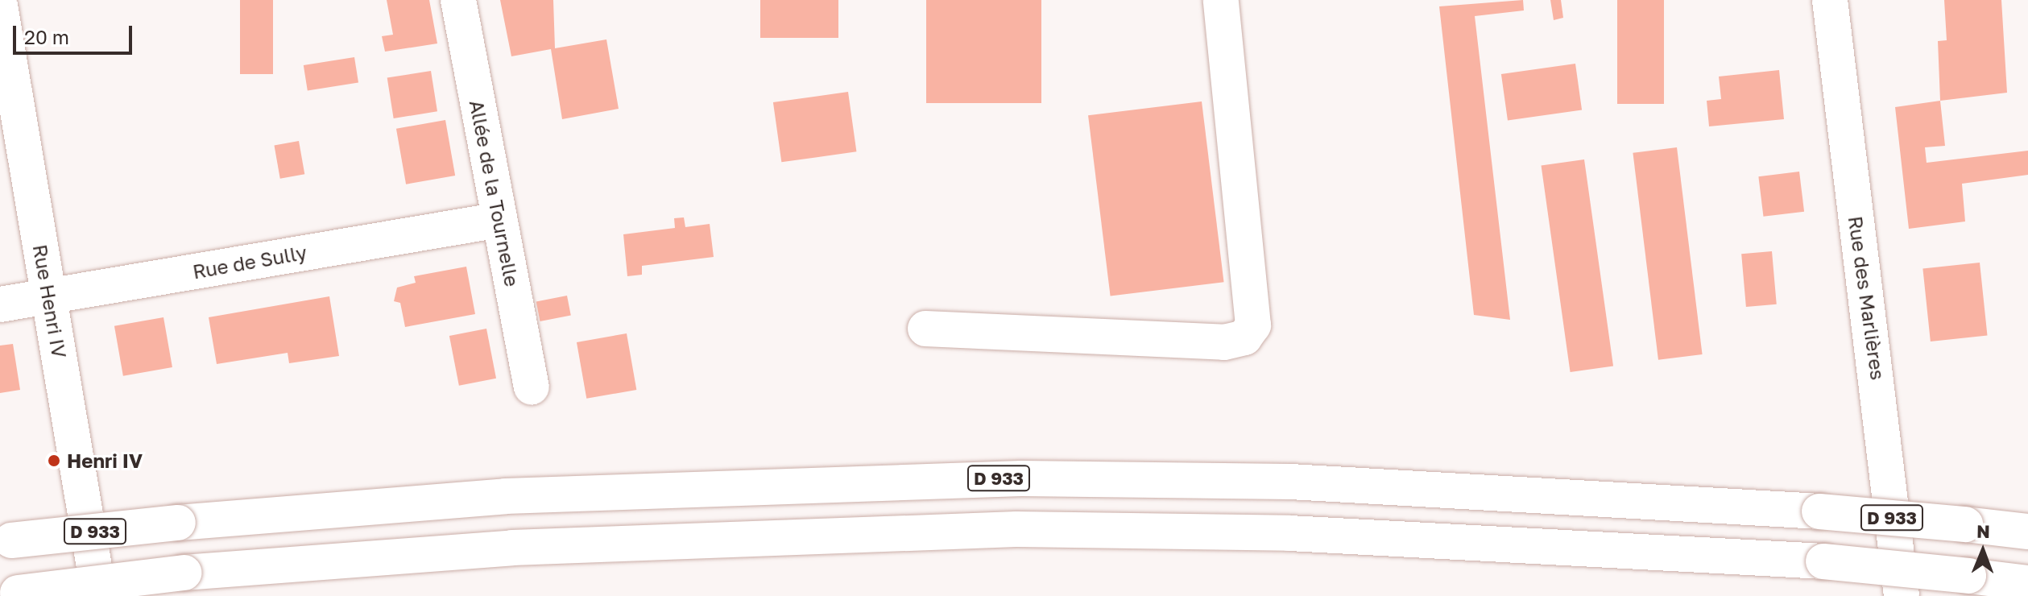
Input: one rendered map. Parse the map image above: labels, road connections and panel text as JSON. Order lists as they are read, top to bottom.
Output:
{
  "streets": {
    "main road": [
      "Allée de la Tournelle",
      "Rue de Sully",
      "Rue des Marlières",
      "Rue Henri IV",
      "D 933"
    ]
  },
  "crossings": [
    ["Allée de la Tournelle", "Rue de Sully"],
    ["Rue de Sully", "Rue Henri IV"]
  ],
  "places": ["Henri IV"],
  "scale_bar": "20 m",
  "north": "top"
}
